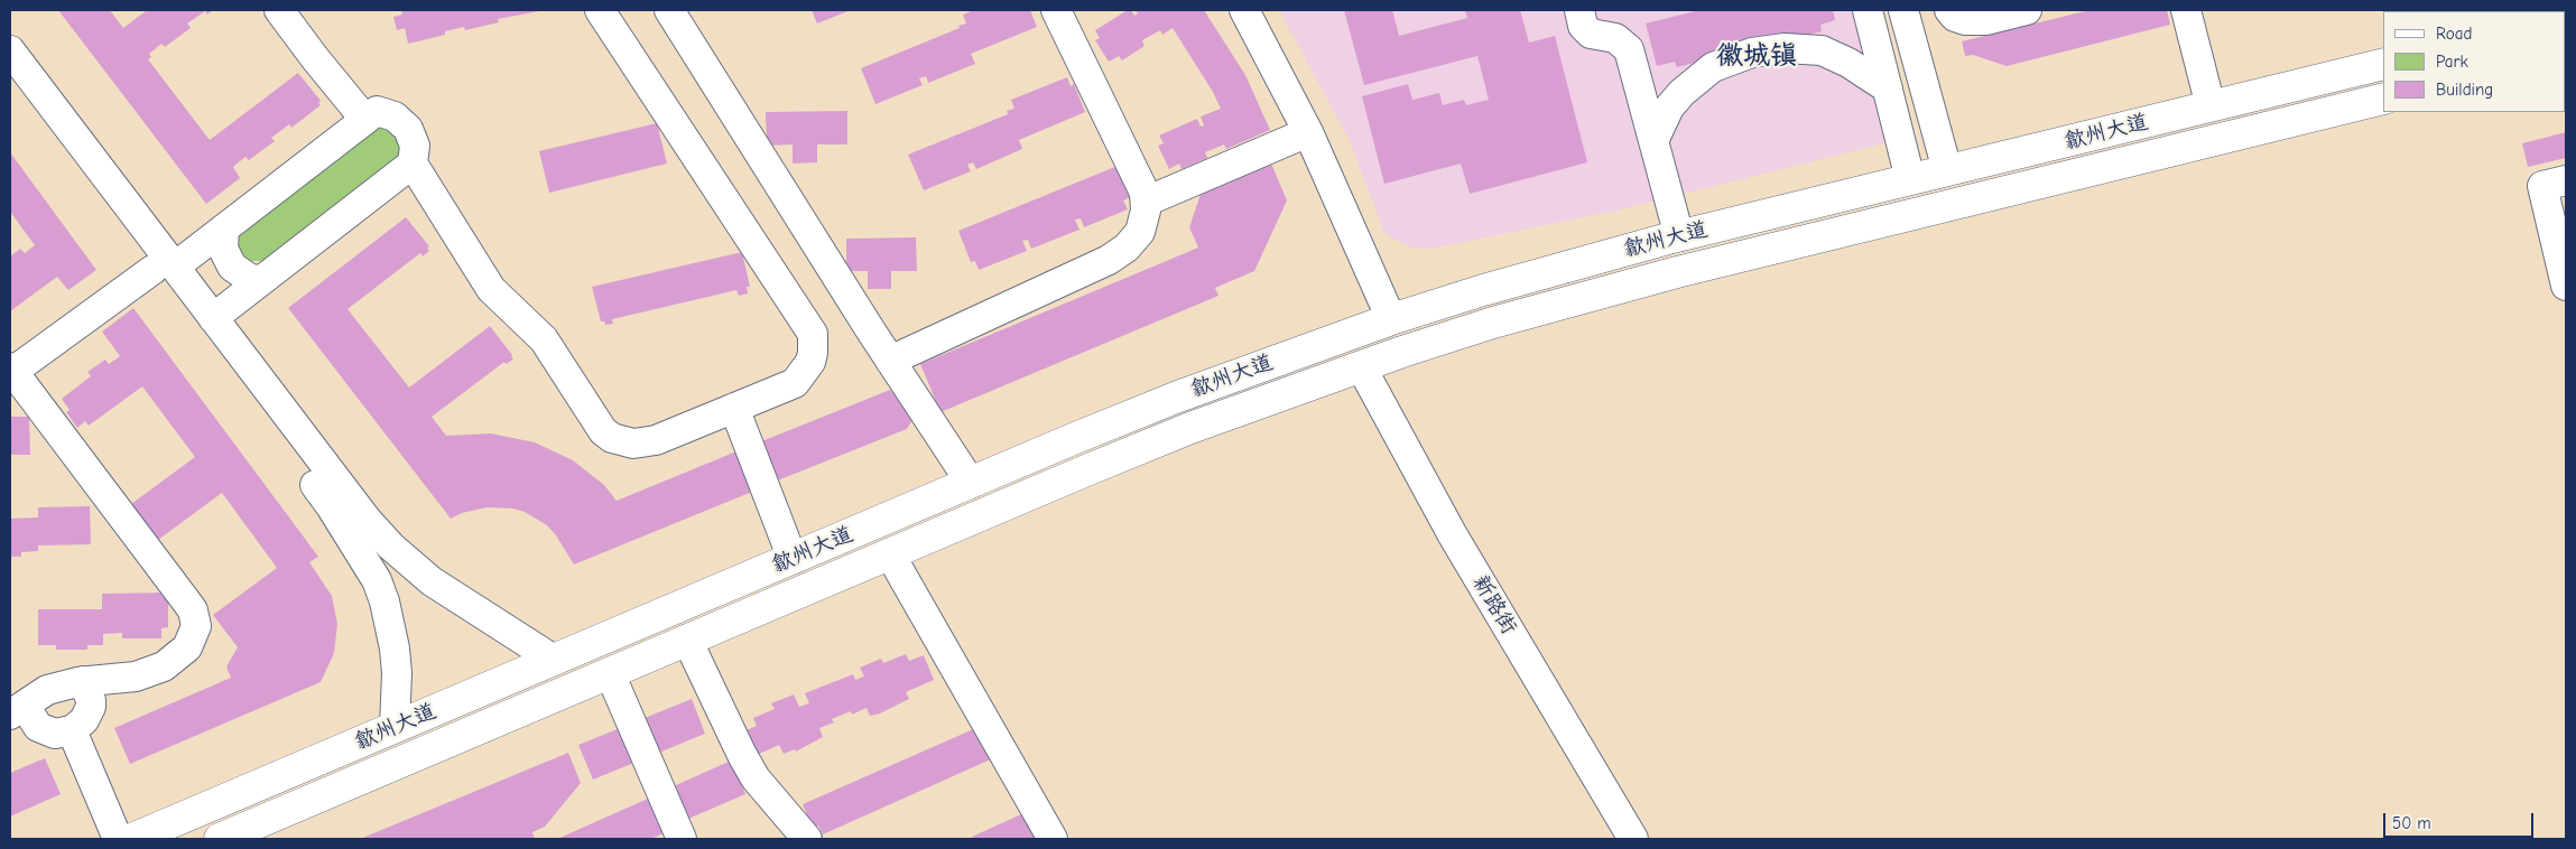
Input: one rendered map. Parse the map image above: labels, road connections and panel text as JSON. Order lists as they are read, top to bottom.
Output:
{
  "streets": {
    "highway": ["歙州大道"],
    "street": ["新路街"]
  },
  "crossings": [
    ["歙州大道", "新路街"]
  ],
  "districts": ["徽城镇"],
  "legend": ["Road", "Park", "Building"],
  "scale_bar": "50 m"
}
